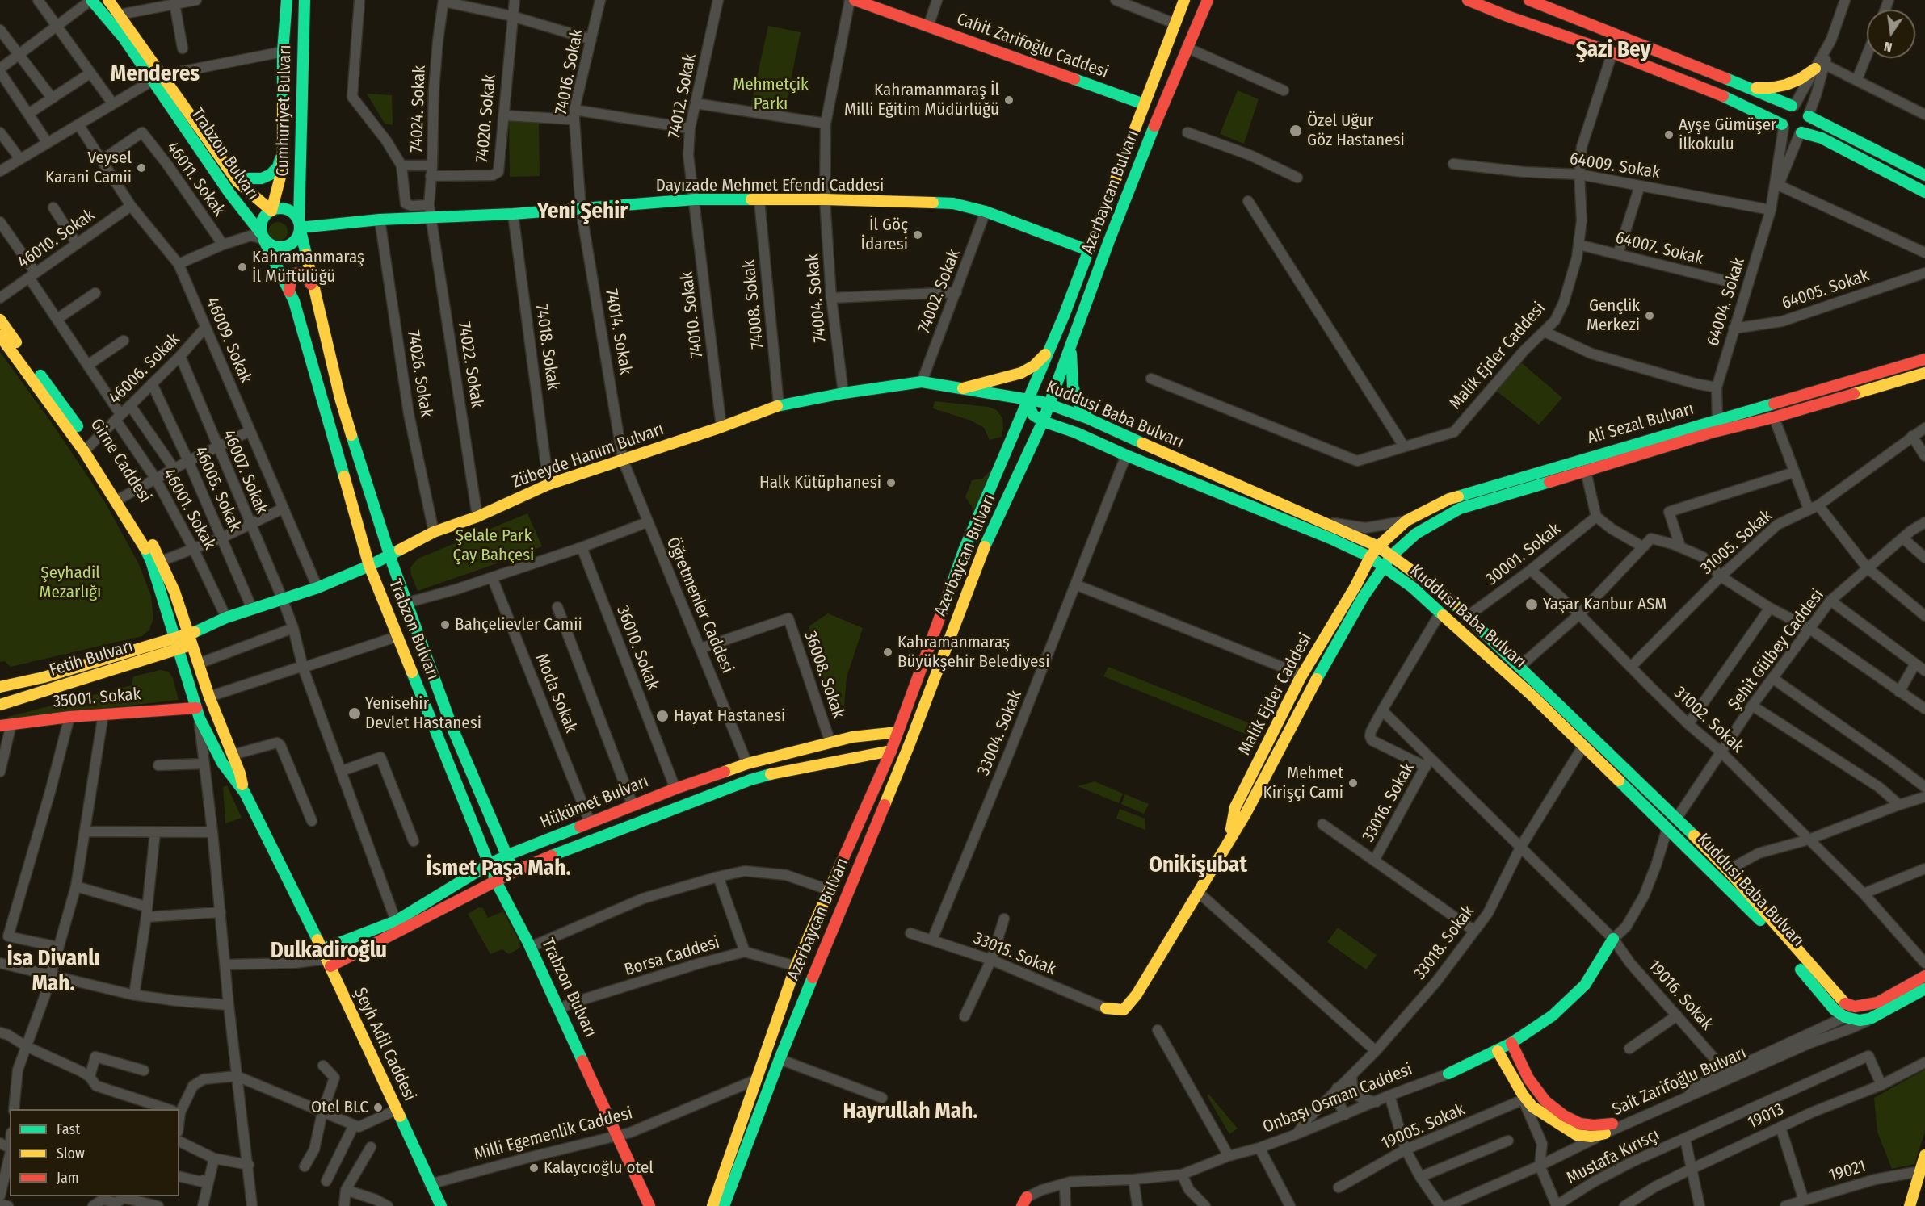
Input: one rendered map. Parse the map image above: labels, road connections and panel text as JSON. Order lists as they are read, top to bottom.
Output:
{
  "streets": {
    "main road": [
      "Cahit Zarifoğlu Caddesi",
      "Cumhuriyet Bulvarı",
      "Trabzon Bulvarı",
      "Dayızade Mehmet Efendi Caddesi",
      "Azerbaycan Bulvarı",
      "Malik Ejder Caddesi",
      "Kuddusi Baba Bulvarı",
      "Ali Sezal Bulvarı",
      "Zübeyde Hanım Bulvarı",
      "Girne Caddesi",
      "Fetih Bulvarı",
      "35001. Sokak",
      "Hükümet Bulvarı",
      "Şeyh Adil Caddesi",
      "Sait Zarifoğlu Bulvarı",
      "Onbaşı Osman Caddesi"
    ],
    "street": [
      "74016. Sokak",
      "74012. Sokak",
      "74024. Sokak",
      "74020. Sokak",
      "64009. Sokak",
      "46011. Sokak",
      "46010. Sokak",
      "64007. Sokak",
      "64005. Sokak",
      "74002. Sokak",
      "74004. Sokak",
      "64004. Sokak",
      "74008. Sokak",
      "74010. Sokak",
      "74014. Sokak",
      "46009. Sokak",
      "74018. Sokak",
      "74022. Sokak",
      "46006. Sokak",
      "74026. Sokak",
      "46007. Sokak",
      "46005. Sokak",
      "46001. Sokak",
      "31005. Sokak",
      "30001. Sokak",
      "Öğretmenler Caddesi",
      "36010. Sokak",
      "Şehit Gülbey Caddesi",
      "36008. Sokak",
      "Moda Sokak",
      "31002. Sokak",
      "33004. Sokak",
      "33016. Sokak",
      "33018. Sokak",
      "33015. Sokak",
      "Borsa Caddesi",
      "19016. Sokak",
      "19013",
      "19005. Sokak",
      "Milli Egemenlik Caddesi",
      "Mustafa Kırısçı",
      "19021"
    ]
  },
  "crossings": [
    ["Cahit Zarifoğlu Caddesi", "Azerbaycan Bulvarı"],
    ["74016. Sokak", "Dayızade Mehmet Efendi Caddesi"],
    ["74016. Sokak", "74014. Sokak"],
    ["74012. Sokak", "Dayızade Mehmet Efendi Caddesi"],
    ["74012. Sokak", "74010. Sokak"],
    ["74024. Sokak", "74020. Sokak"],
    ["74024. Sokak", "Dayızade Mehmet Efendi Caddesi"],
    ["74024. Sokak", "74022. Sokak"],
    ["Cumhuriyet Bulvarı", "Trabzon Bulvarı"],
    ["Cumhuriyet Bulvarı", "Dayızade Mehmet Efendi Caddesi"],
    ["Trabzon Bulvarı", "Dayızade Mehmet Efendi Caddesi"],
    ["Trabzon Bulvarı", "Zübeyde Hanım Bulvarı"],
    ["Trabzon Bulvarı", "Hükümet Bulvarı"],
    ["Trabzon Bulvarı", "Borsa Caddesi"],
    ["Trabzon Bulvarı", "Milli Egemenlik Caddesi"],
    ["64009. Sokak", "64004. Sokak"],
    ["64009. Sokak", "Malik Ejder Caddesi"],
    ["46011. Sokak", "46009. Sokak"],
    ["Dayızade Mehmet Efendi Caddesi", "Azerbaycan Bulvarı"],
    ["Dayızade Mehmet Efendi Caddesi", "74002. Sokak"],
    ["Dayızade Mehmet Efendi Caddesi", "74004. Sokak"],
    ["Dayızade Mehmet Efendi Caddesi", "74008. Sokak"],
    ["Dayızade Mehmet Efendi Caddesi", "74010. Sokak"],
    ["Dayızade Mehmet Efendi Caddesi", "74014. Sokak"],
    ["Dayızade Mehmet Efendi Caddesi", "74018. Sokak"],
    ["Dayızade Mehmet Efendi Caddesi", "74022. Sokak"],
    ["Dayızade Mehmet Efendi Caddesi", "74026. Sokak"],
    ["Azerbaycan Bulvarı", "Kuddusi Baba Bulvarı"],
    ["Azerbaycan Bulvarı", "Zübeyde Hanım Bulvarı"],
    ["Azerbaycan Bulvarı", "Hükümet Bulvarı"],
    ["Azerbaycan Bulvarı", "Borsa Caddesi"],
    ["Azerbaycan Bulvarı", "Milli Egemenlik Caddesi"],
    ["46010. Sokak", "46009. Sokak"],
    ["46010. Sokak", "46001. Sokak"],
    ["64007. Sokak", "Malik Ejder Caddesi"],
    ["64005. Sokak", "64004. Sokak"],
    ["74002. Sokak", "Zübeyde Hanım Bulvarı"],
    ["74004. Sokak", "Zübeyde Hanım Bulvarı"],
    ["64004. Sokak", "Ali Sezal Bulvarı"],
    ["74008. Sokak", "Zübeyde Hanım Bulvarı"],
    ["74010. Sokak", "Zübeyde Hanım Bulvarı"],
    ["74014. Sokak", "Zübeyde Hanım Bulvarı"],
    ["74014. Sokak", "Öğretmenler Caddesi"],
    ["46009. Sokak", "46006. Sokak"],
    ["46009. Sokak", "Zübeyde Hanım Bulvarı"],
    ["74018. Sokak", "Zübeyde Hanım Bulvarı"],
    ["Malik Ejder Caddesi", "Kuddusi Baba Bulvarı"],
    ["Malik Ejder Caddesi", "Ali Sezal Bulvarı"],
    ["Malik Ejder Caddesi", "33015. Sokak"],
    ["74022. Sokak", "Zübeyde Hanım Bulvarı"],
    ["46006. Sokak", "Girne Caddesi"],
    ["46006. Sokak", "46007. Sokak"],
    ["46006. Sokak", "46005. Sokak"],
    ["46006. Sokak", "46001. Sokak"],
    ["74026. Sokak", "Zübeyde Hanım Bulvarı"],
    ["Kuddusi Baba Bulvarı", "Ali Sezal Bulvarı"],
    ["Kuddusi Baba Bulvarı", "Zübeyde Hanım Bulvarı"],
    ["Kuddusi Baba Bulvarı", "30001. Sokak"],
    ["Kuddusi Baba Bulvarı", "Şehit Gülbey Caddesi"],
    ["Kuddusi Baba Bulvarı", "33004. Sokak"],
    ["Kuddusi Baba Bulvarı", "33018. Sokak"],
    ["Kuddusi Baba Bulvarı", "Sait Zarifoğlu Bulvarı"],
    ["Zübeyde Hanım Bulvarı", "Girne Caddesi"],
    ["Zübeyde Hanım Bulvarı", "46007. Sokak"],
    ["Zübeyde Hanım Bulvarı", "46005. Sokak"],
    ["Zübeyde Hanım Bulvarı", "46001. Sokak"],
    ["Zübeyde Hanım Bulvarı", "Öğretmenler Caddesi"],
    ["Zübeyde Hanım Bulvarı", "Fetih Bulvarı"],
    ["Zübeyde Hanım Bulvarı", "Şeyh Adil Caddesi"],
    ["Girne Caddesi", "Fetih Bulvarı"],
    ["Girne Caddesi", "Şeyh Adil Caddesi"],
    ["46007. Sokak", "Hükümet Bulvarı"],
    ["31005. Sokak", "31002. Sokak"],
    ["30001. Sokak", "31002. Sokak"],
    ["Öğretmenler Caddesi", "36008. Sokak"],
    ["Öğretmenler Caddesi", "Hükümet Bulvarı"],
    ["36010. Sokak", "Hükümet Bulvarı"],
    ["Şehit Gülbey Caddesi", "31002. Sokak"],
    ["Fetih Bulvarı", "Şeyh Adil Caddesi"],
    ["36008. Sokak", "Hükümet Bulvarı"],
    ["Moda Sokak", "Hükümet Bulvarı"],
    ["35001. Sokak", "Şeyh Adil Caddesi"],
    ["33004. Sokak", "33015. Sokak"],
    ["Hükümet Bulvarı", "Şeyh Adil Caddesi"],
    ["33016. Sokak", "19016. Sokak"],
    ["33018. Sokak", "19016. Sokak"],
    ["33018. Sokak", "Onbaşı Osman Caddesi"],
    ["19016. Sokak", "Sait Zarifoğlu Bulvarı"],
    ["19016. Sokak", "Onbaşı Osman Caddesi"],
    ["Şeyh Adil Caddesi", "Milli Egemenlik Caddesi"],
    ["19013", "Mustafa Kırısçı"]
  ],
  "districts": [
    "Şazi Bey",
    "Menderes",
    "Yeni Şehir",
    "Onikişubat",
    "İsmet Paşa Mah.",
    "Dulkadiroğlu",
    "İsa Divanlı Mah.",
    "Hayrullah Mah."
  ],
  "parks": ["Mehmetçik Parkı", "Şelale Park Çay Bahçesi", "Şeyhadil Mezarlığı"],
  "places": [
    "Kahramanmaraş İl Milli Eğitim Müdürlüğü",
    "Özel Uğur Göz Hastanesi",
    "Ayşe Gümüşer İlkokulu",
    "Veysel Karani Camii",
    "İl Göç İdaresi",
    "Kahramanmaraş İl Müftülüğü",
    "Gençlik Merkezi",
    "Halk Kütüphanesi",
    "Yaşar Kanbur ASM",
    "Bahçelievler Camii",
    "Kahramanmaraş Büyükşehir Belediyesi",
    "Yenisehir Devlet Hastanesi",
    "Hayat Hastanesi",
    "Mehmet Kirişçi Cami",
    "Otel BLC",
    "Kalaycıoğlu otel"
  ],
  "legend": ["Fast", "Slow", "Jam"],
  "north": "bottom"
}
